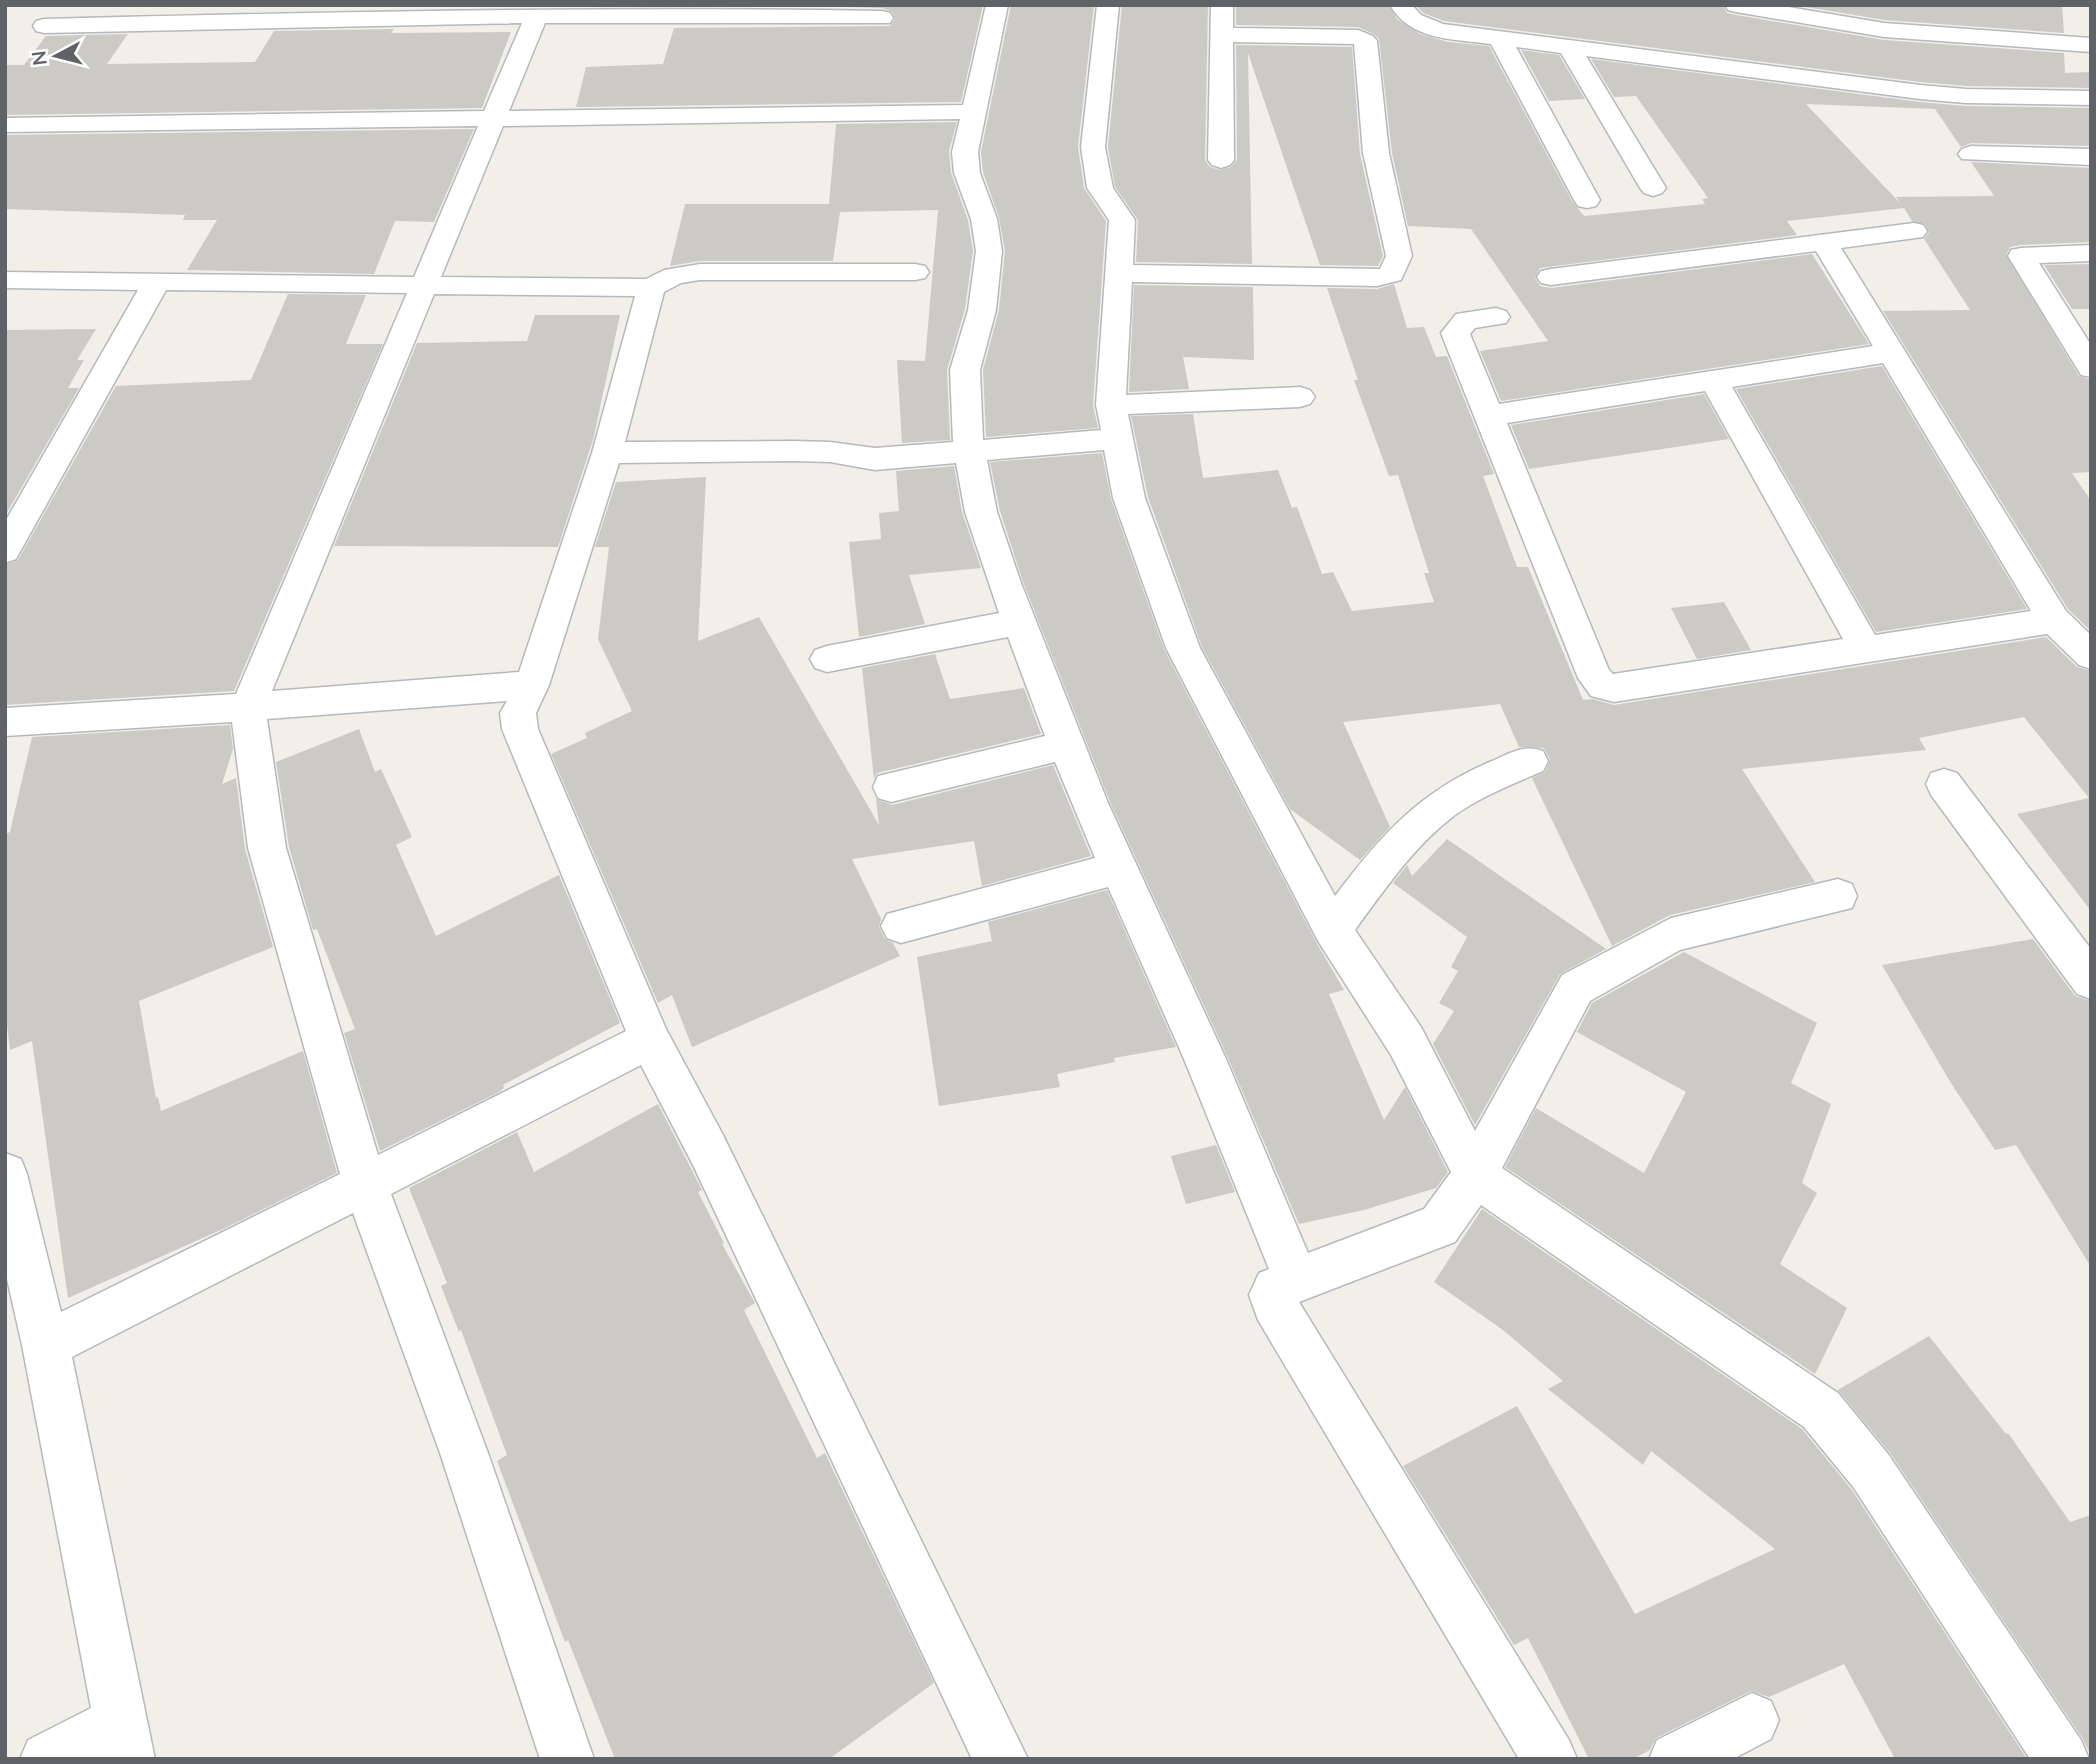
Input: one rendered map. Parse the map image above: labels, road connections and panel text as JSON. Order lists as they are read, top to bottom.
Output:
{
  "north": "left"
}
